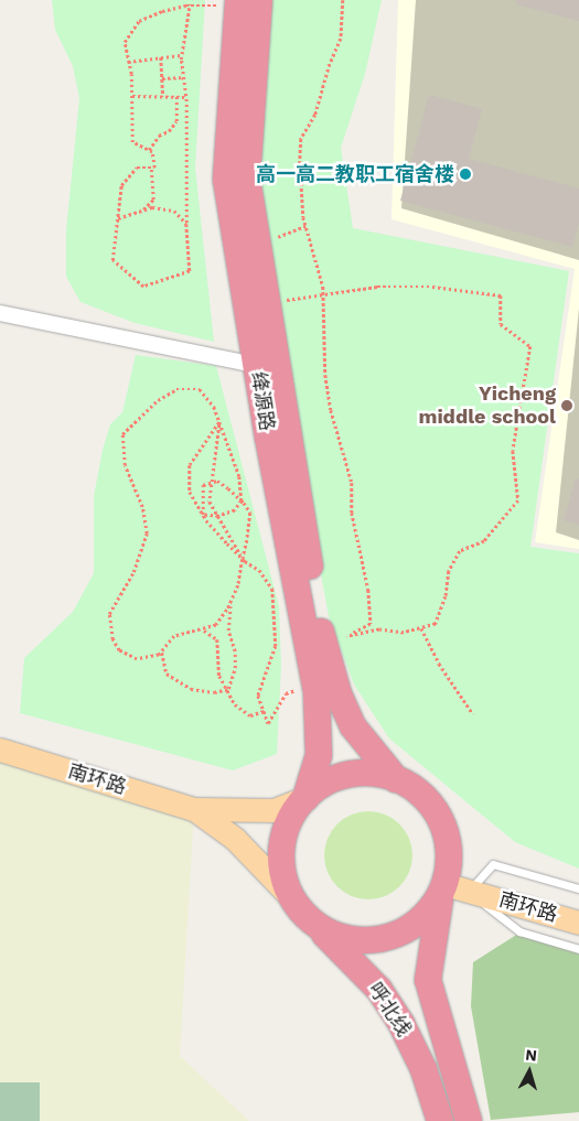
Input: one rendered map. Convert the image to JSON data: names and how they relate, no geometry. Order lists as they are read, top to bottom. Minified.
{"streets":{"highway":["绛源路","呼北线"],"main road":["南环路"]},"crossings":[["绛源路","南环路"],["绛源路","呼北线"],["南环路","呼北线"]],"places":["高一高二教职工宿舍楼","Yicheng middle school"],"north":"top"}
